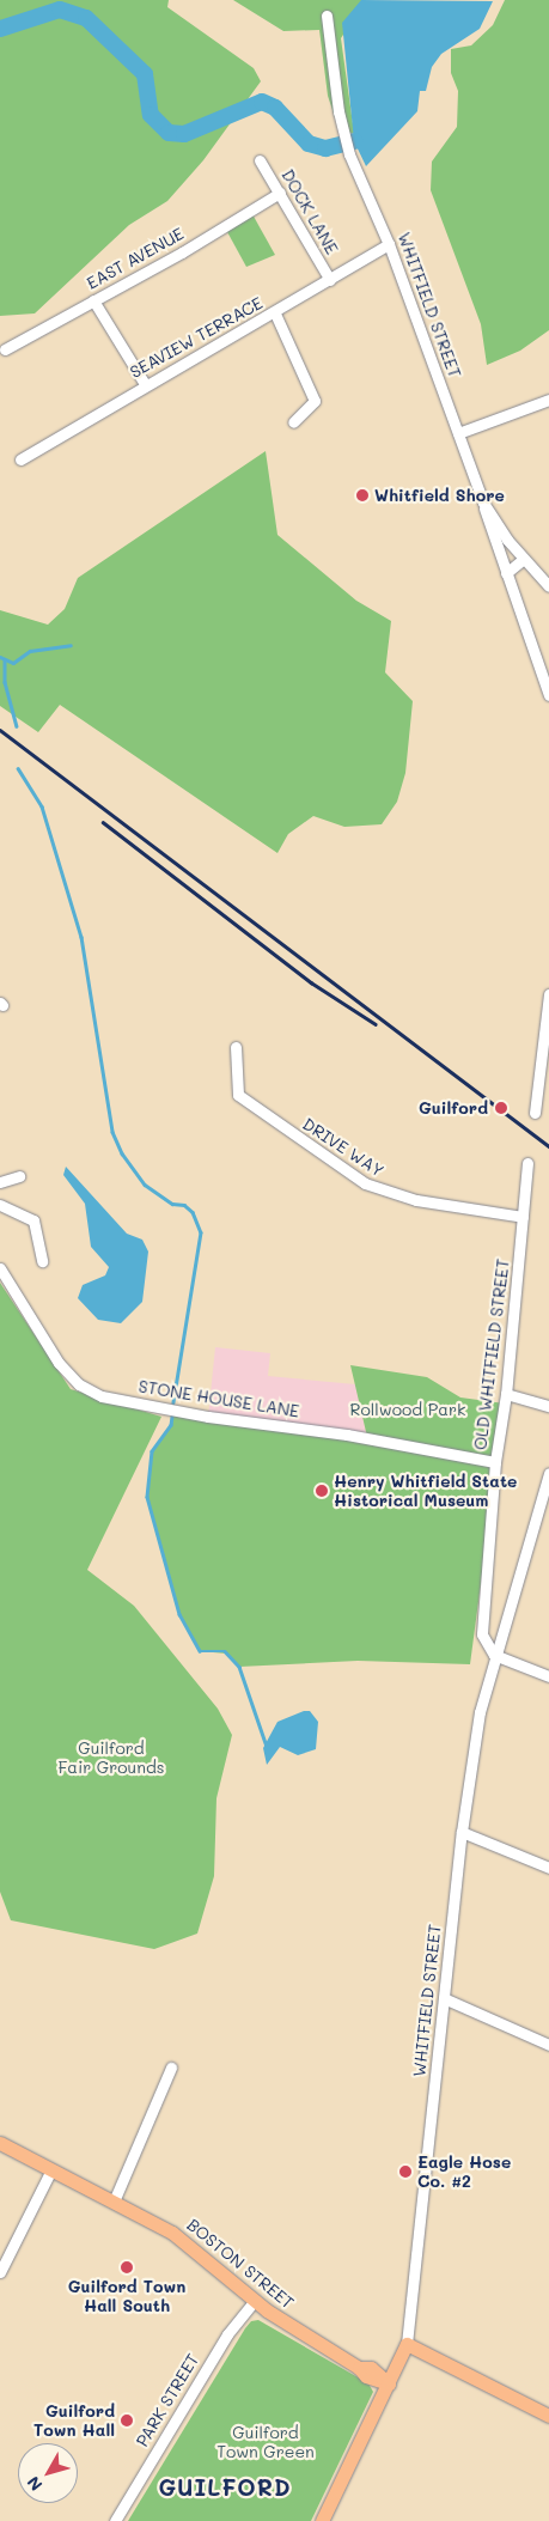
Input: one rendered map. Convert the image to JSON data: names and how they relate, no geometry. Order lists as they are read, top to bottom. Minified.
{"streets":{"main road":["WHITFIELD STREET","BOSTON STREET"],"street":["DOCK LANE","EAST AVENUE","SEAVIEW TERRACE","DRIVE WAY","OLD WHITFIELD STREET","STONE HOUSE LANE","PARK STREET"]},"crossings":[["DOCK LANE","EAST AVENUE"],["DOCK LANE","SEAVIEW TERRACE"],["WHITFIELD STREET","SEAVIEW TERRACE"],["WHITFIELD STREET","OLD WHITFIELD STREET"],["WHITFIELD STREET","BOSTON STREET"],["DRIVE WAY","OLD WHITFIELD STREET"],["OLD WHITFIELD STREET","STONE HOUSE LANE"],["BOSTON STREET","PARK STREET"]],"districts":["GUILFORD"],"parks":["Rollwood Park","Guilford Fair Grounds","Guilford Town Green"],"places":["Whitfield Shore","Guilford","Henry Whitfield State Historical Museum","Eagle Hose Co. #2","Guilford Town Hall South","Guilford Town Hall"],"north":"bottom left"}
